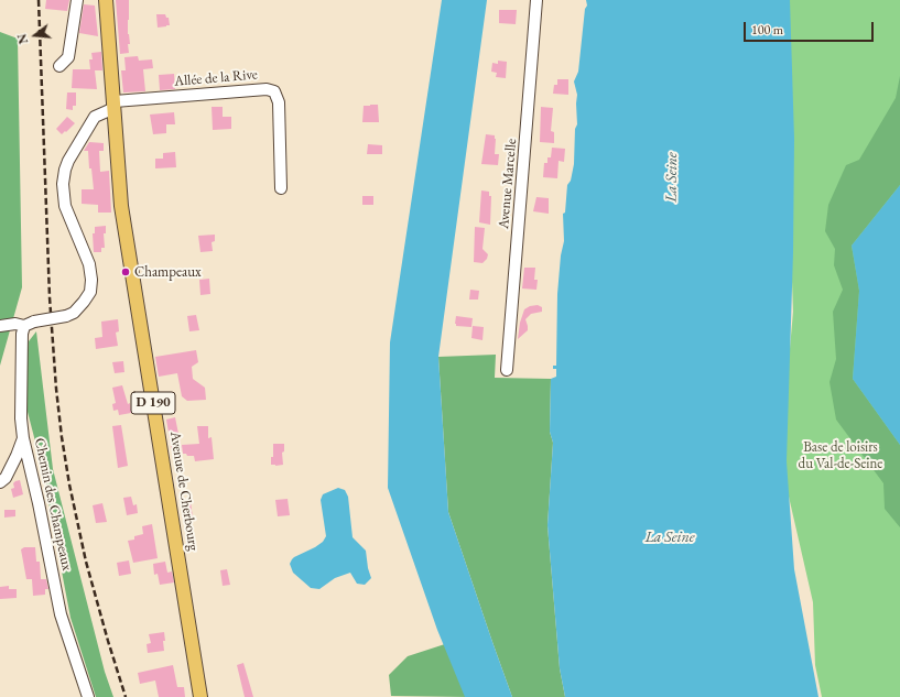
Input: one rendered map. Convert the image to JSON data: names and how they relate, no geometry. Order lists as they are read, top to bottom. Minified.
{"streets":{"main road":["D 190","Avenue de Cherbourg"],"street":["Allée de la Rive","Avenue Marcelle","Chemin des Champeaux"]},"crossings":[["Allée de la Rive","D 190"],["Allée de la Rive","Avenue de Cherbourg"],["D 190","Avenue de Cherbourg"]],"water":["La Seine"],"parks":["Base de loisirs du Val-de-Seine"],"places":["Champeaux"],"scale_bar":"100 m","north":"left"}
